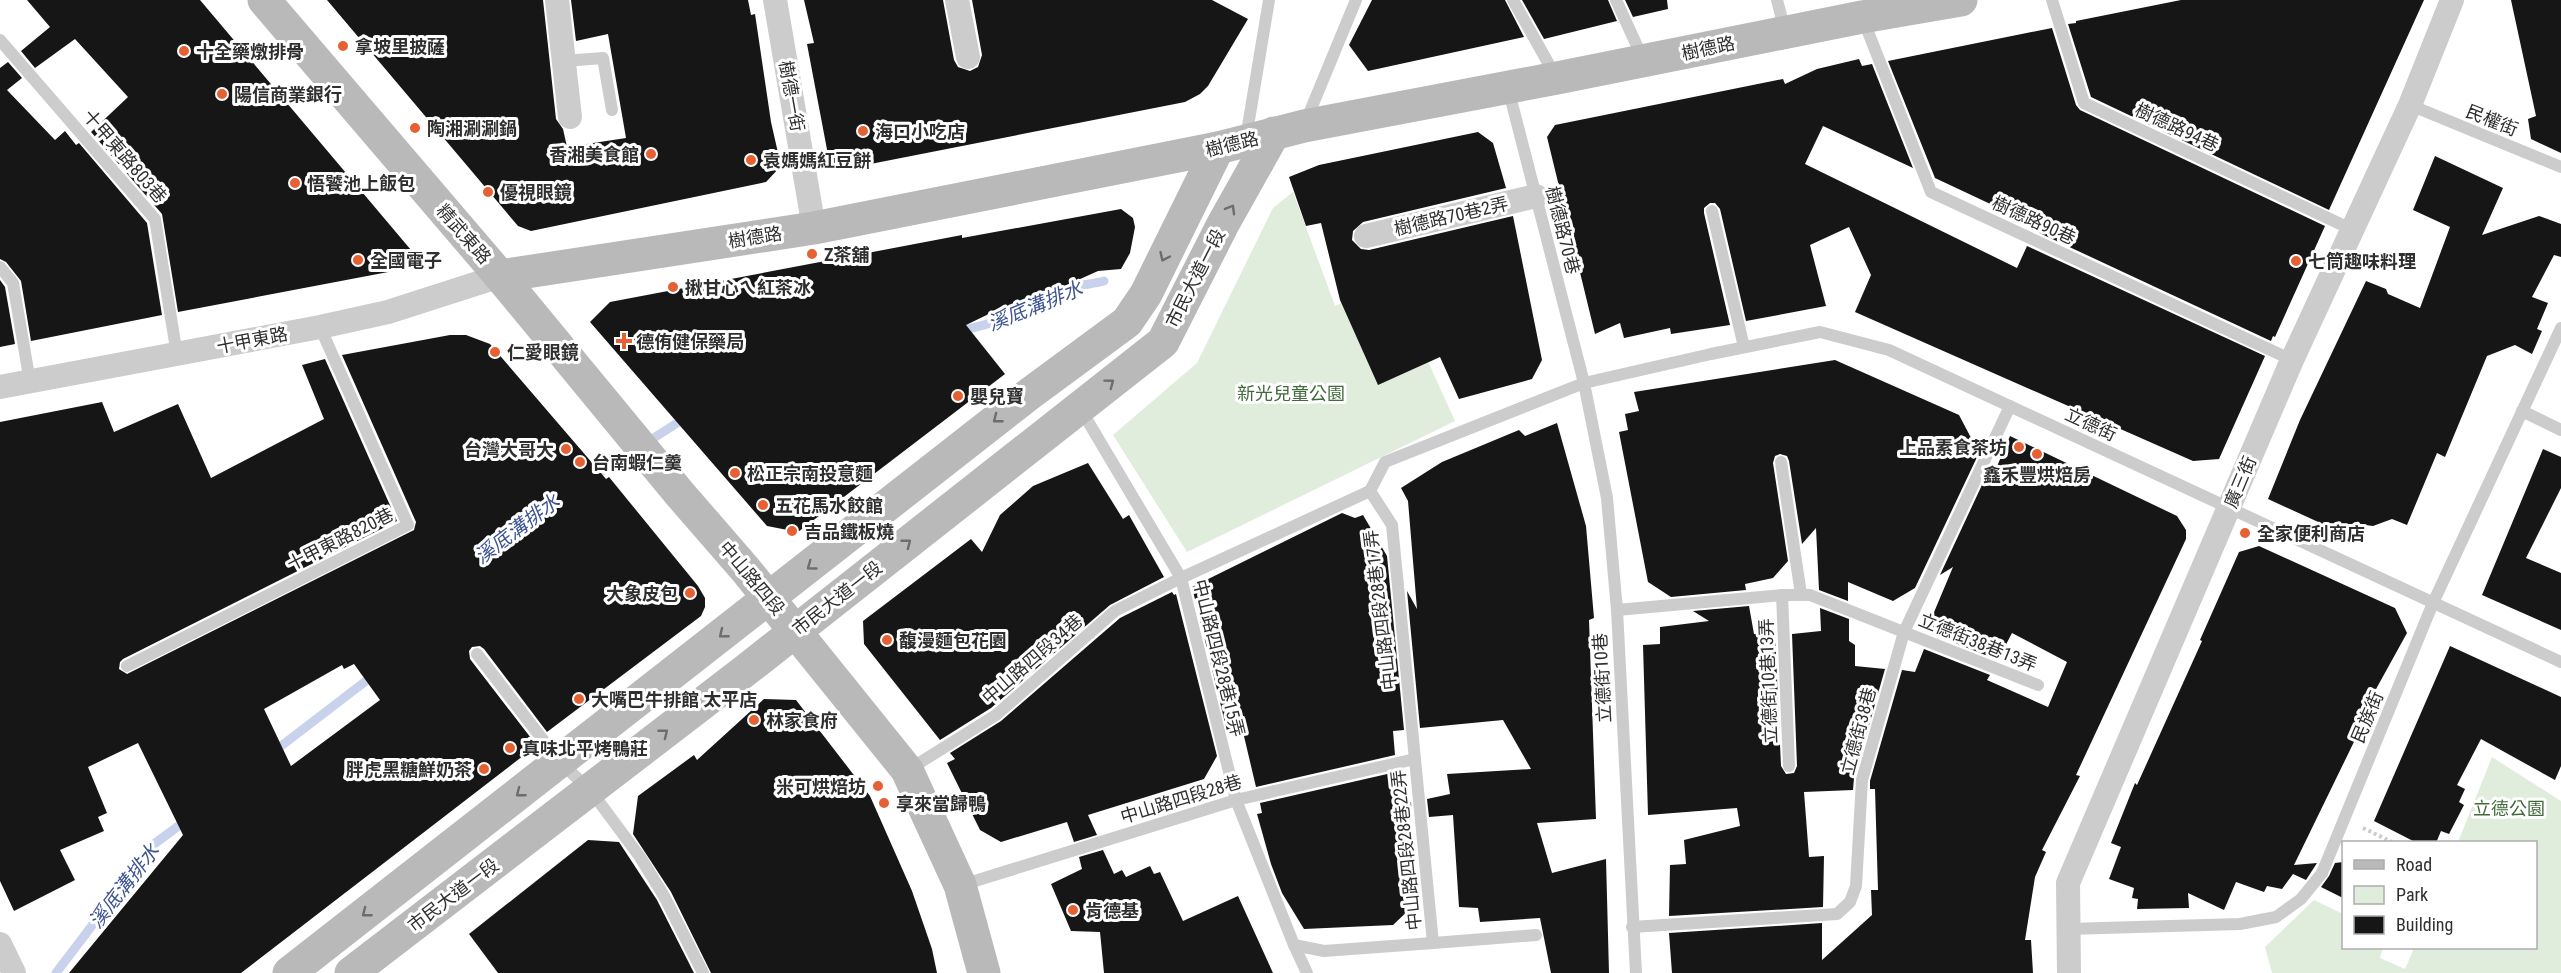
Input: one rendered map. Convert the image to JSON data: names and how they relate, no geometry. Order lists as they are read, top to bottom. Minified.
{"streets":{"street":["樹德路","樹德一街","樹德路70巷2弄","精武東路","市民大道一段","十甲東路","廣三街","中山路四段"],"lane":["民權街","樹德路94巷","十甲東路803巷","樹德路90巷","樹德路70巷","立德街","十甲東路820巷","中山路四段28巷17弄","立德街38巷13弄","中山路四段28巷15弄","中山路四段34巷","立德街10巷","立德街10巷13弄","民族街","立德街38巷","中山路四段28巷","中山路四段28巷22弄"]},"crossings":[["樹德路","樹德一街"],["樹德路","樹德路90巷"],["樹德路","樹德路70巷"],["樹德路","精武東路"],["樹德路","市民大道一段"],["樹德路","十甲東路"],["樹德路","中山路四段"],["民權街","廣三街"],["樹德路94巷","廣三街"],["十甲東路803巷","十甲東路"],["樹德路70巷2弄","樹德路70巷"],["樹德路90巷","廣三街"],["樹德路70巷","立德街"],["樹德路70巷","立德街10巷"],["精武東路","十甲東路"],["精武東路","中山路四段"],["市民大道一段","中山路四段"],["市民大道一段","中山路四段28巷15弄"],["十甲東路","十甲東路820巷"],["十甲東路","中山路四段"],["立德街","廣三街"],["立德街","立德街10巷"],["立德街","民族街"],["立德街","立德街38巷"],["廣三街","民族街"],["中山路四段","中山路四段34巷"],["中山路四段","中山路四段28巷"],["中山路四段28巷17弄","中山路四段34巷"],["中山路四段28巷17弄","中山路四段28巷"],["中山路四段28巷17弄","中山路四段28巷22弄"],["立德街38巷13弄","立德街10巷13弄"],["立德街38巷13弄","立德街38巷"],["中山路四段28巷15弄","中山路四段34巷"],["中山路四段28巷15弄","中山路四段28巷"],["立德街10巷","立德街10巷13弄"],["立德街10巷","立德街38巷"],["立德街10巷13弄","立德街38巷"],["中山路四段28巷","中山路四段28巷22弄"]],"water":["溪底溝排水"],"parks":["新光兒童公園","立德公園"],"places":{"other":["拿坡里披薩","十全藥燉排骨","陽信商業銀行","陶湘涮涮鍋","海口小吃店","香湘美食館","袁媽媽紅豆餅","悟饕池上飯包","優視眼鏡","Z茶舖","全國電子","七筒趣味料理","揪甘心ㄟ紅茶冰","仁愛眼鏡","嬰兒寶","上品素食茶坊","台灣大哥大","鑫禾豐烘焙房","台南蝦仁羹","松正宗南投意麵","五花馬水餃館","吉品鐵板燒","全家便利商店","大象皮包","馥漫麵包花園","大嘴巴牛排館 太平店","林家食府","真味北平烤鴨莊","胖虎黑糖鮮奶茶","米可烘焙坊","享來當歸鴨","肯德基"],"health":["德侑健保藥局"]},"legend":["Road","Park","Building"]}
